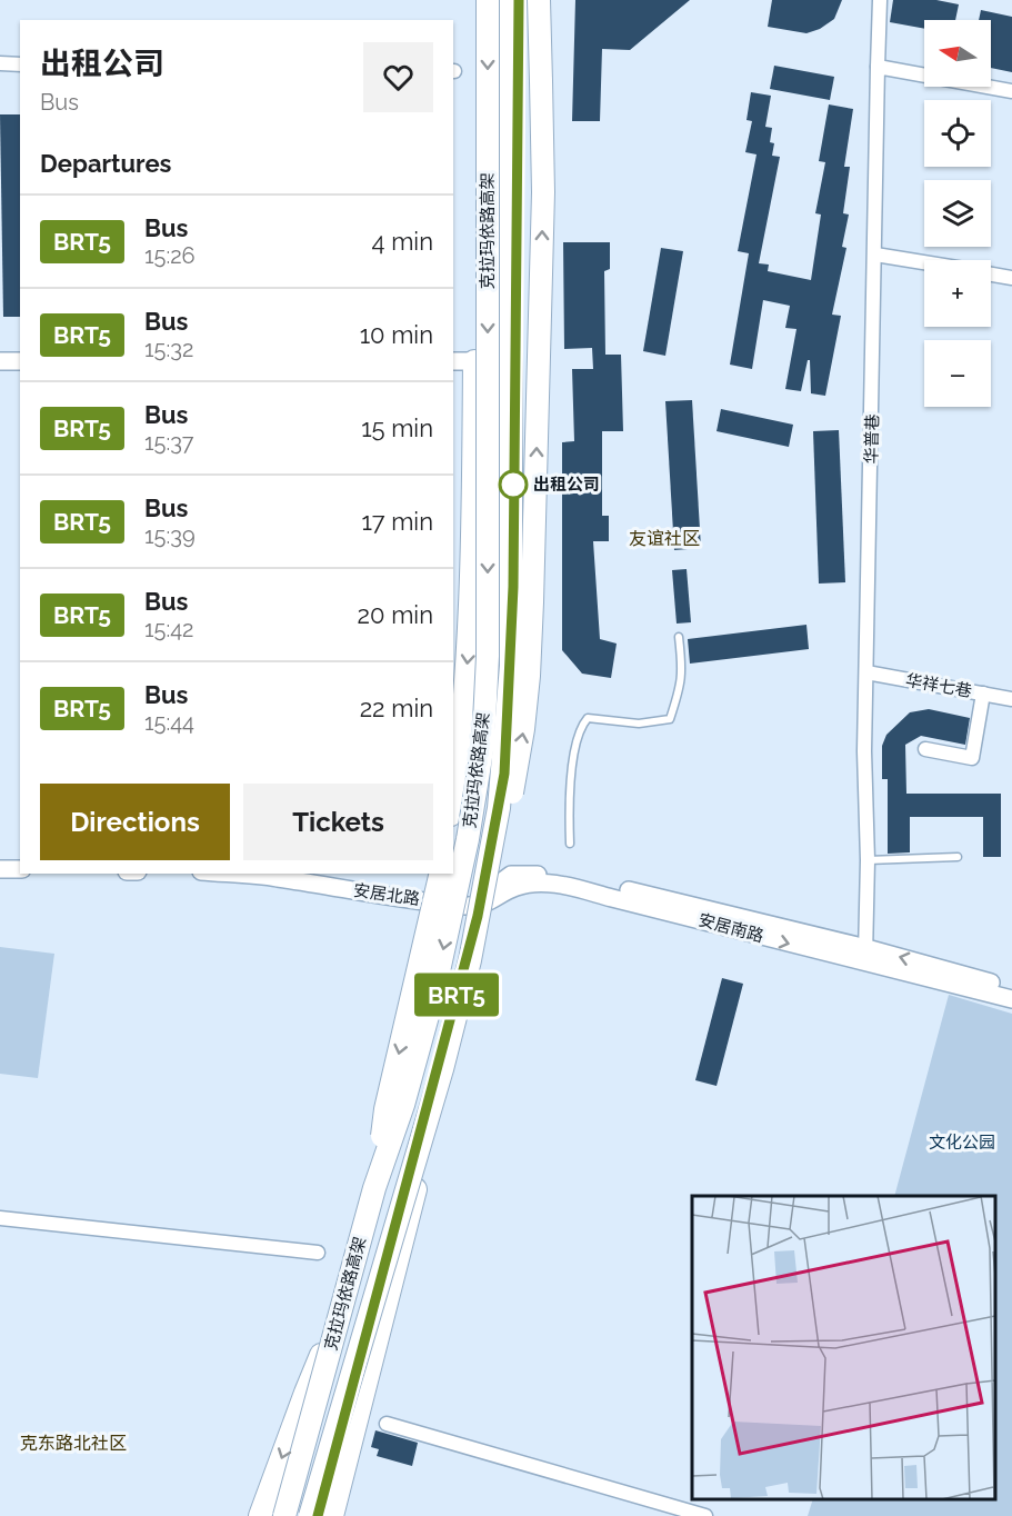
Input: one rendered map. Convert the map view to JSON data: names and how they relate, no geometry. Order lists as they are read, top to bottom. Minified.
{"streets":{"highway":["克拉玛依路高架"],"street":["华普巷","华祥七巷","安居北路","安居南路"]},"crossings":[["华普巷","华祥七巷"],["华普巷","安居南路"],["安居北路","安居南路"]],"districts":["友谊社区","克东路北社区"],"parks":["文化公园"],"places":["出租公司"],"lines":["bus line BRT5"],"north":"left","page":{"on_map":"BRT5","map_buttons":["+","−"],"heading":[["出租公司","Bus"],"Departures"],"list":[{"mark":"BRT5","name":"Bus","note":"15:26","value":"4 min"},{"mark":"BRT5","name":"Bus","note":"15:32","value":"10 min"},{"mark":"BRT5","name":"Bus","note":"15:37","value":"15 min"},{"mark":"BRT5","name":"Bus","note":"15:39","value":"17 min"},{"mark":"BRT5","name":"Bus","note":"15:42","value":"20 min"},{"mark":"BRT5","name":"Bus","note":"15:44","value":"22 min"}],"buttons":["Directions","Tickets"]}}
